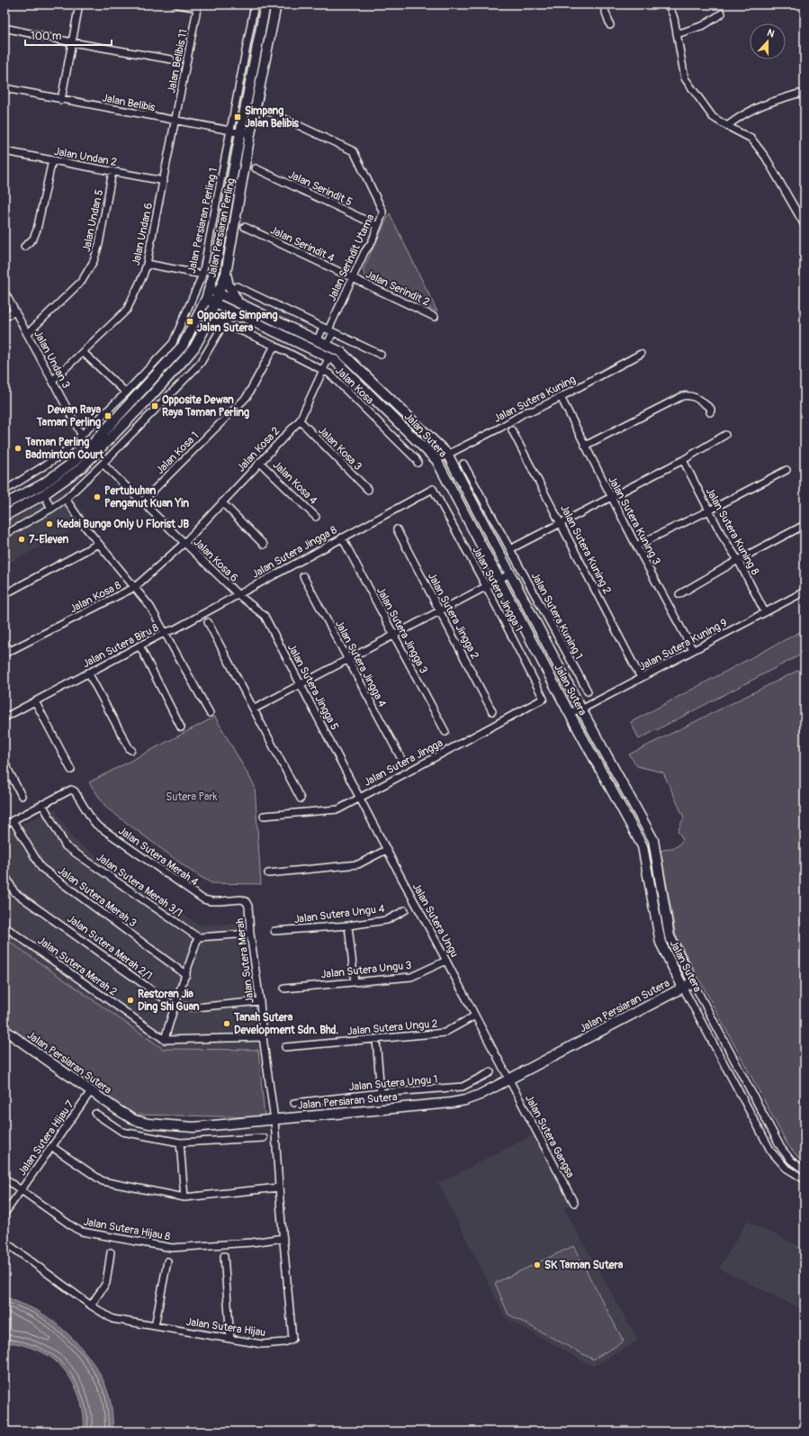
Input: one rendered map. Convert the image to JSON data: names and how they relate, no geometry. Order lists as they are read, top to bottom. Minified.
{"streets":{"street":["Jalan Belibis 11","Jalan Belibis","Jalan Undan 2","Jalan Serindit 5","Jalan Undan 5","Jalan Persiaran Perling 1","Jalan Persiaran Perling","Jalan Undan 6","Jalan Serindit 4","Jalan Serindit Utama","Jalan Serindit 2","Jalan Undan 3","Jalan Kosa","Jalan Sutera Kuning","Jalan Sutera","Jalan Kosa 3","Jalan Kosa 2","Jalan Kosa 1","Jalan Kosa 4","Jalan Sutera Kuning 3","Jalan Sutera Kuning 8","Jalan Sutera Kuning 2","Jalan Sutera Jingga 8","Jalan Kosa 6","Jalan Sutera Jingga 1","Jalan Kosa 8","Jalan Sutera Jingga 2","Jalan Sutera Kuning 1","Jalan Sutera Jingga 3","Jalan Sutera Kuning 9","Jalan Sutera Biru 8","Jalan Sutera Jingga 4","Jalan Sutera Jingga 5","Jalan Sutera Jingga","Jalan Sutera Merah 4","Jalan Sutera Merah 3/1","Jalan Sutera Merah 3","Jalan Sutera Ungu 4","Jalan Sutera Ungu","Jalan Sutera Merah 2/1","Jalan Sutera Merah","Jalan Sutera Merah 2","Jalan Sutera Ungu 3","Jalan Persiaran Sutera","Jalan Sutera Ungu 2","Jalan Sutera Ungu 1","Jalan Sutera Gangsa","Jalan Sutera Hijau 7","Jalan Sutera Hijau 8","Jalan Sutera Hijau"]},"crossings":[["Jalan Belibis 11","Jalan Belibis"],["Jalan Belibis 11","Jalan Undan 6"],["Jalan Belibis","Jalan Persiaran Perling 1"],["Jalan Belibis","Jalan Persiaran Perling"],["Jalan Belibis","Jalan Undan 6"],["Jalan Undan 2","Jalan Undan 5"],["Jalan Undan 2","Jalan Undan 6"],["Jalan Serindit 5","Jalan Serindit Utama"],["Jalan Undan 5","Jalan Undan 3"],["Jalan Persiaran Perling 1","Jalan Persiaran Perling"],["Jalan Persiaran Perling 1","Jalan Undan 3"],["Jalan Persiaran Perling","Jalan Sutera"],["Jalan Undan 6","Jalan Undan 3"],["Jalan Serindit 4","Jalan Serindit Utama"],["Jalan Serindit 4","Jalan Serindit 2"],["Jalan Serindit Utama","Jalan Serindit 2"],["Jalan Kosa","Jalan Kosa 2"],["Jalan Kosa","Jalan Kosa 1"],["Jalan Kosa","Jalan Kosa 6"],["Jalan Sutera Kuning","Jalan Sutera"],["Jalan Sutera Kuning","Jalan Sutera Kuning 3"],["Jalan Sutera","Jalan Kosa 2"],["Jalan Sutera","Jalan Sutera Jingga 1"],["Jalan Sutera","Jalan Sutera Kuning 9"],["Jalan Sutera","Jalan Persiaran Sutera"],["Jalan Kosa 3","Jalan Kosa 2"],["Jalan Kosa 2","Jalan Kosa 4"],["Jalan Kosa 2","Jalan Kosa 6"],["Jalan Kosa 2","Jalan Kosa 8"],["Jalan Kosa 1","Jalan Kosa 6"],["Jalan Sutera Kuning 3","Jalan Sutera Kuning 9"],["Jalan Sutera Kuning 8","Jalan Sutera Kuning 9"],["Jalan Sutera Kuning 2","Jalan Sutera Kuning 9"],["Jalan Sutera Jingga 8","Jalan Kosa 6"],["Jalan Sutera Jingga 8","Jalan Sutera Jingga 1"],["Jalan Sutera Jingga 8","Jalan Sutera Jingga 3"],["Jalan Sutera Jingga 8","Jalan Sutera Biru 8"],["Jalan Sutera Jingga 8","Jalan Sutera Jingga 5"],["Jalan Kosa 6","Jalan Kosa 8"],["Jalan Kosa 6","Jalan Sutera Jingga 5"],["Jalan Sutera Jingga 1","Jalan Sutera Jingga"],["Jalan Sutera Jingga 5","Jalan Sutera Jingga"],["Jalan Sutera Jingga 5","Jalan Sutera Ungu"],["Jalan Sutera Jingga","Jalan Sutera Ungu"],["Jalan Sutera Merah 4","Jalan Sutera Merah 3/1"],["Jalan Sutera Merah 4","Jalan Sutera Merah"],["Jalan Sutera Ungu","Jalan Sutera Ungu 3"],["Jalan Sutera Ungu","Jalan Persiaran Sutera"],["Jalan Sutera Ungu","Jalan Sutera Ungu 2"],["Jalan Sutera Ungu","Jalan Sutera Gangsa"],["Jalan Sutera Merah","Jalan Persiaran Sutera"],["Jalan Sutera Merah","Jalan Sutera Hijau"],["Jalan Persiaran Sutera","Jalan Sutera Gangsa"],["Jalan Persiaran Sutera","Jalan Sutera Hijau 7"],["Jalan Persiaran Sutera","Jalan Sutera Hijau"],["Jalan Sutera Hijau 7","Jalan Sutera Hijau 8"],["Jalan Sutera Hijau 8","Jalan Sutera Hijau"]],"parks":["Sutera Park"],"places":{"transit":["Simpang Jalan Belibis","Opposite Simpang Jalan Sutera","Opposite Dewan Raya Taman Perling","Dewan Raya Taman Perling"],"other":["Taman Perling Badminton Court","Pertubuhan Penganut Kuan Yin","Kedai Bunga Only U Florist JB","7-Eleven","Restoran Jia Ding Shi Guan","Tanah Sutera Development Sdn. Bhd.","SK Taman Sutera"]},"scale_bar":"100 m","north":"top"}
